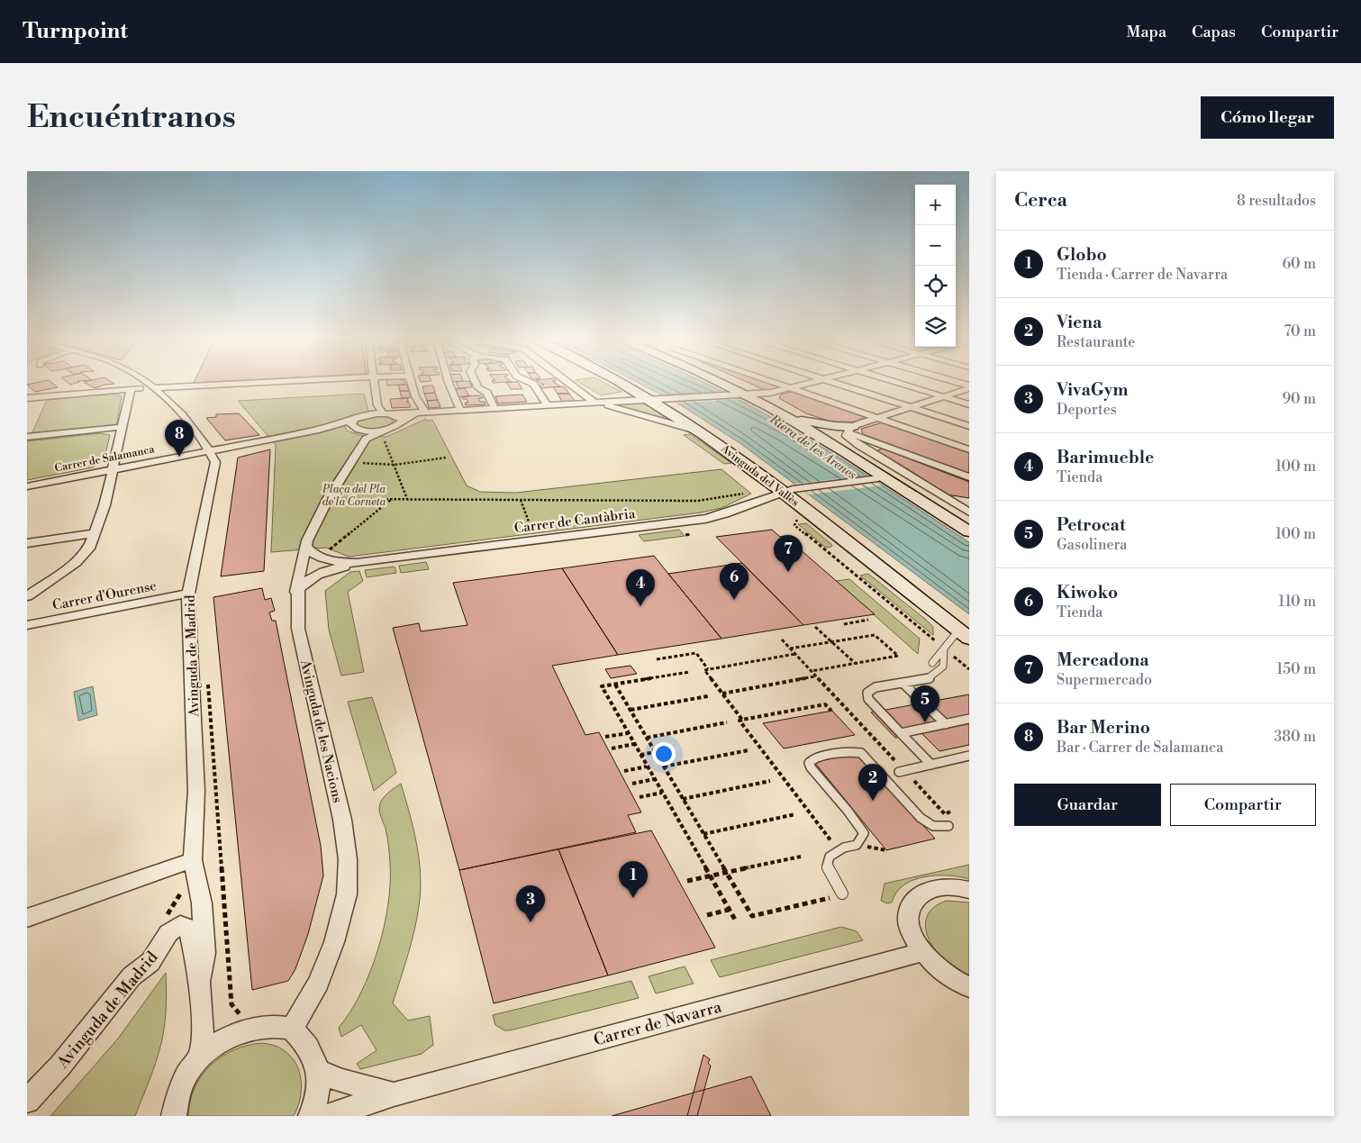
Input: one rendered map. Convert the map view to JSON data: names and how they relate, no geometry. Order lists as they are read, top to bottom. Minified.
{"streets":{"main road":["Avinguda del Vallès"],"street":["Carrer de Salamanca","Carrer de Cantàbria","Carrer d'Ourense","Avinguda de Madrid","Avinguda de les Nacions","Carrer de Navarra"]},"crossings":[["Carrer de Salamanca","Avinguda de Madrid"],["Carrer de Salamanca","Avinguda de les Nacions"],["Avinguda del Vallès","Carrer de Cantàbria"],["Carrer de Cantàbria","Avinguda de les Nacions"],["Carrer d'Ourense","Avinguda de Madrid"]],"water":["Riera de les Arenes"],"parks":["Plaça del Pla de la Corneta"],"page":{"header":"Turnpoint","nav":["Mapa","Capas","Compartir"],"buttons":["Cómo llegar",["Guardar","Compartir"]],"title":"Encuéntranos","heading":["Cerca","8 resultados"],"map_buttons":["+","−"],"list":[{"mark":"1","name":"Globo","note":"Tienda · Carrer de Navarra","value":"60 m"},{"mark":"2","name":"Viena","note":"Restaurante","value":"70 m"},{"mark":"3","name":"VivaGym","note":"Deportes","value":"90 m"},{"mark":"4","name":"Barimueble","note":"Tienda","value":"100 m"},{"mark":"5","name":"Petrocat","note":"Gasolinera","value":"100 m"},{"mark":"6","name":"Kiwoko","note":"Tienda","value":"110 m"},{"mark":"7","name":"Mercadona","note":"Supermercado","value":"150 m"},{"mark":"8","name":"Bar Merino","note":"Bar · Carrer de Salamanca","value":"380 m"}],"pins":["8","7","6","4","5","2","1","3"]}}
